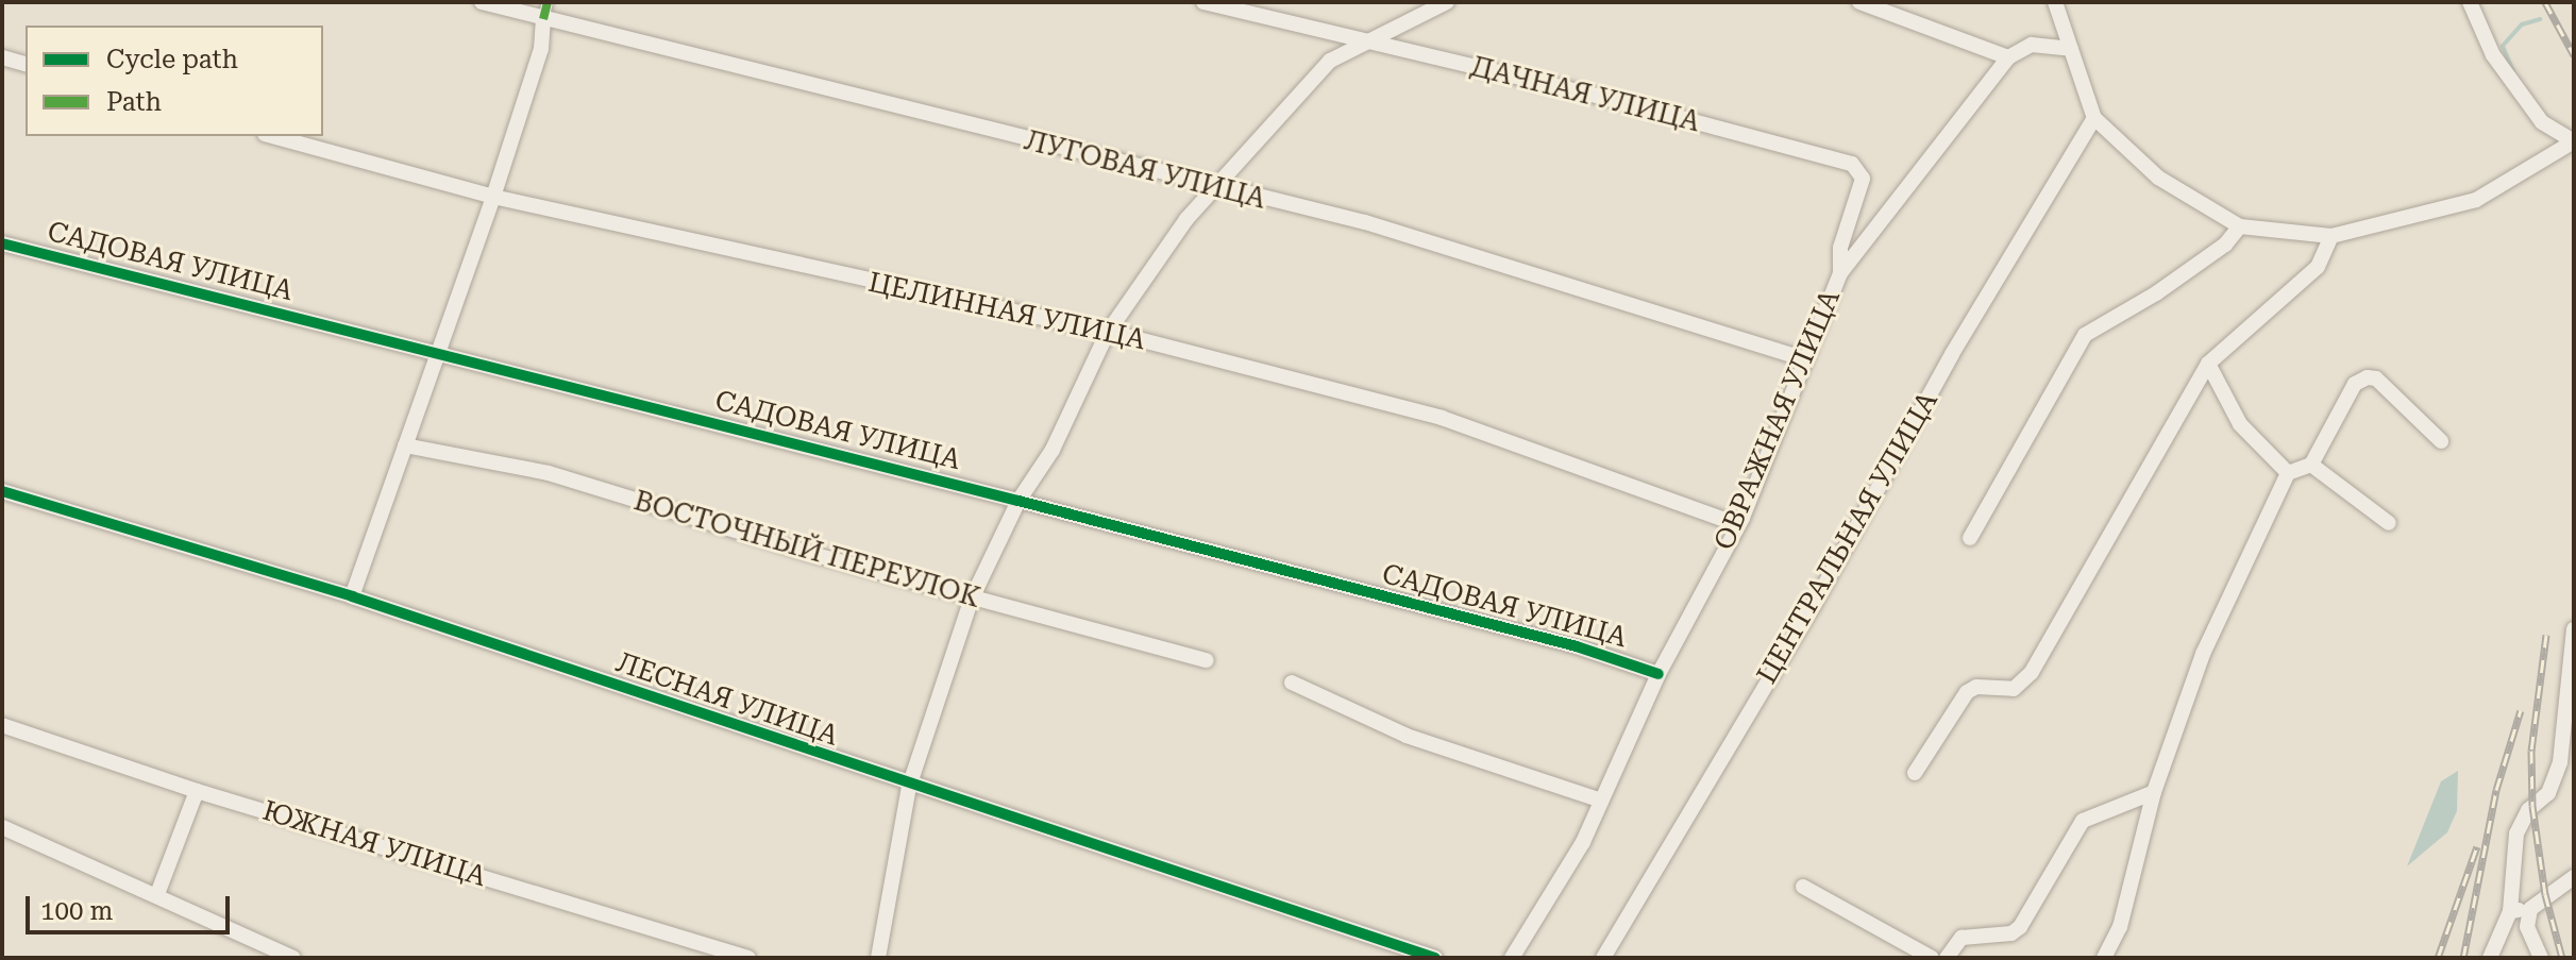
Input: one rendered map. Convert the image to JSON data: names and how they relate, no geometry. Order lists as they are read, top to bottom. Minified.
{"streets":{"street":["ДАЧНАЯ УЛИЦА","ЛУГОВАЯ УЛИЦА","САДОВАЯ УЛИЦА","ЦЕЛИННАЯ УЛИЦА","ОВРАЖНАЯ УЛИЦА","ЦЕНТРАЛЬНАЯ УЛИЦА","ВОСТОЧНЫЙ ПЕРЕУЛОК","ЛЕСНАЯ УЛИЦА","ЮЖНАЯ УЛИЦА"]},"crossings":[["ДАЧНАЯ УЛИЦА","ОВРАЖНАЯ УЛИЦА"],["ЛУГОВАЯ УЛИЦА","ОВРАЖНАЯ УЛИЦА"],["САДОВАЯ УЛИЦА","ОВРАЖНАЯ УЛИЦА"],["ЦЕЛИННАЯ УЛИЦА","ОВРАЖНАЯ УЛИЦА"]],"legend":["Cycle path","Path"],"scale_bar":"100 m"}
